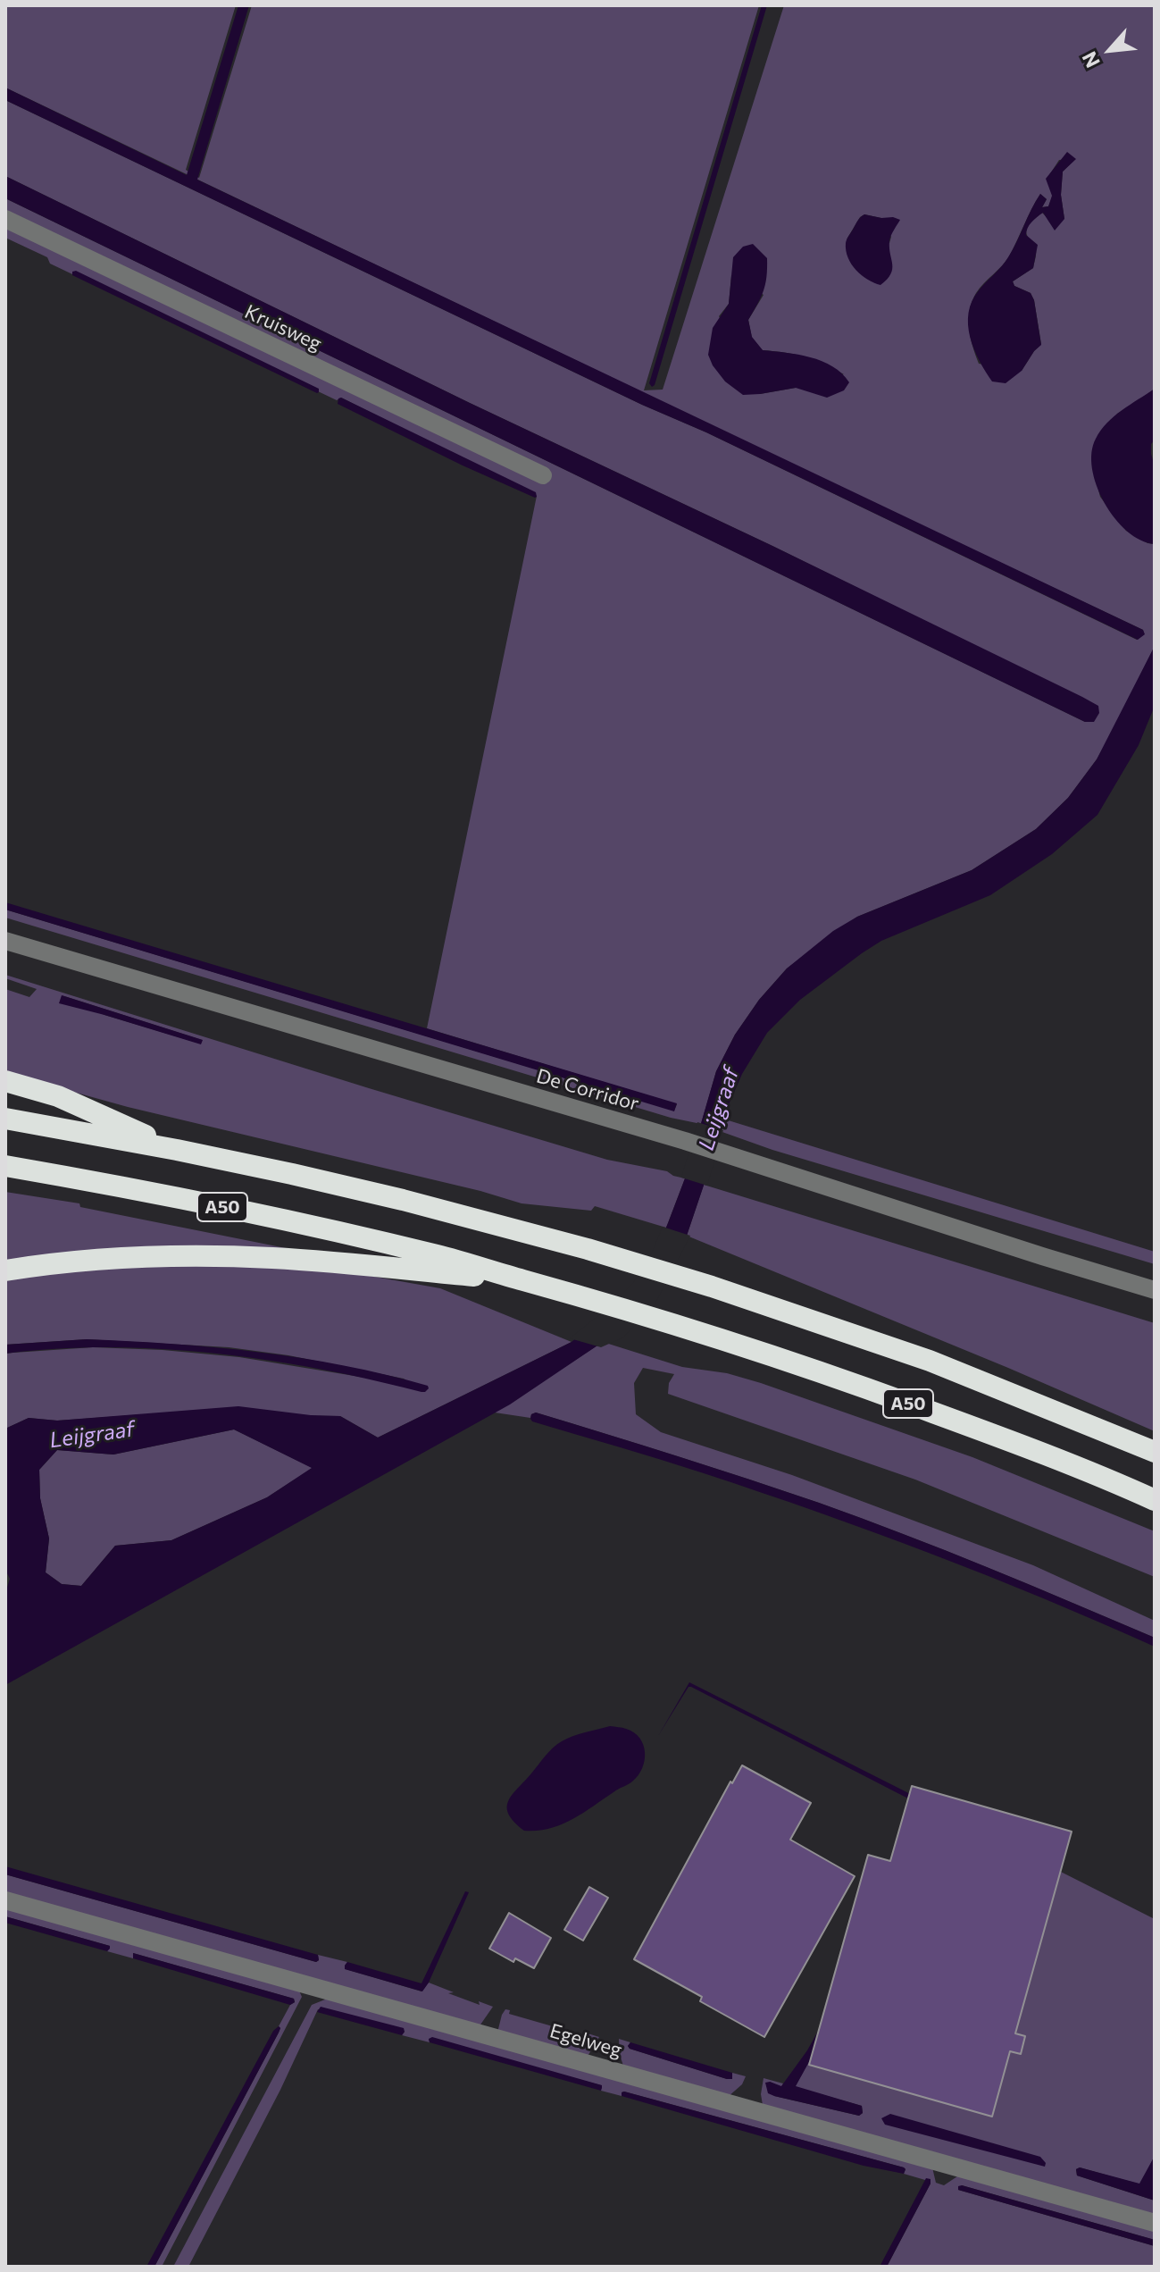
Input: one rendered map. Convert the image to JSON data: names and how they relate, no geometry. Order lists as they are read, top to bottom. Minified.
{"streets":{"highway":["A50"],"street":["Kruisweg","De Corridor","Egelweg"]},"water":["Leijgraaf"],"north":"bottom left"}
